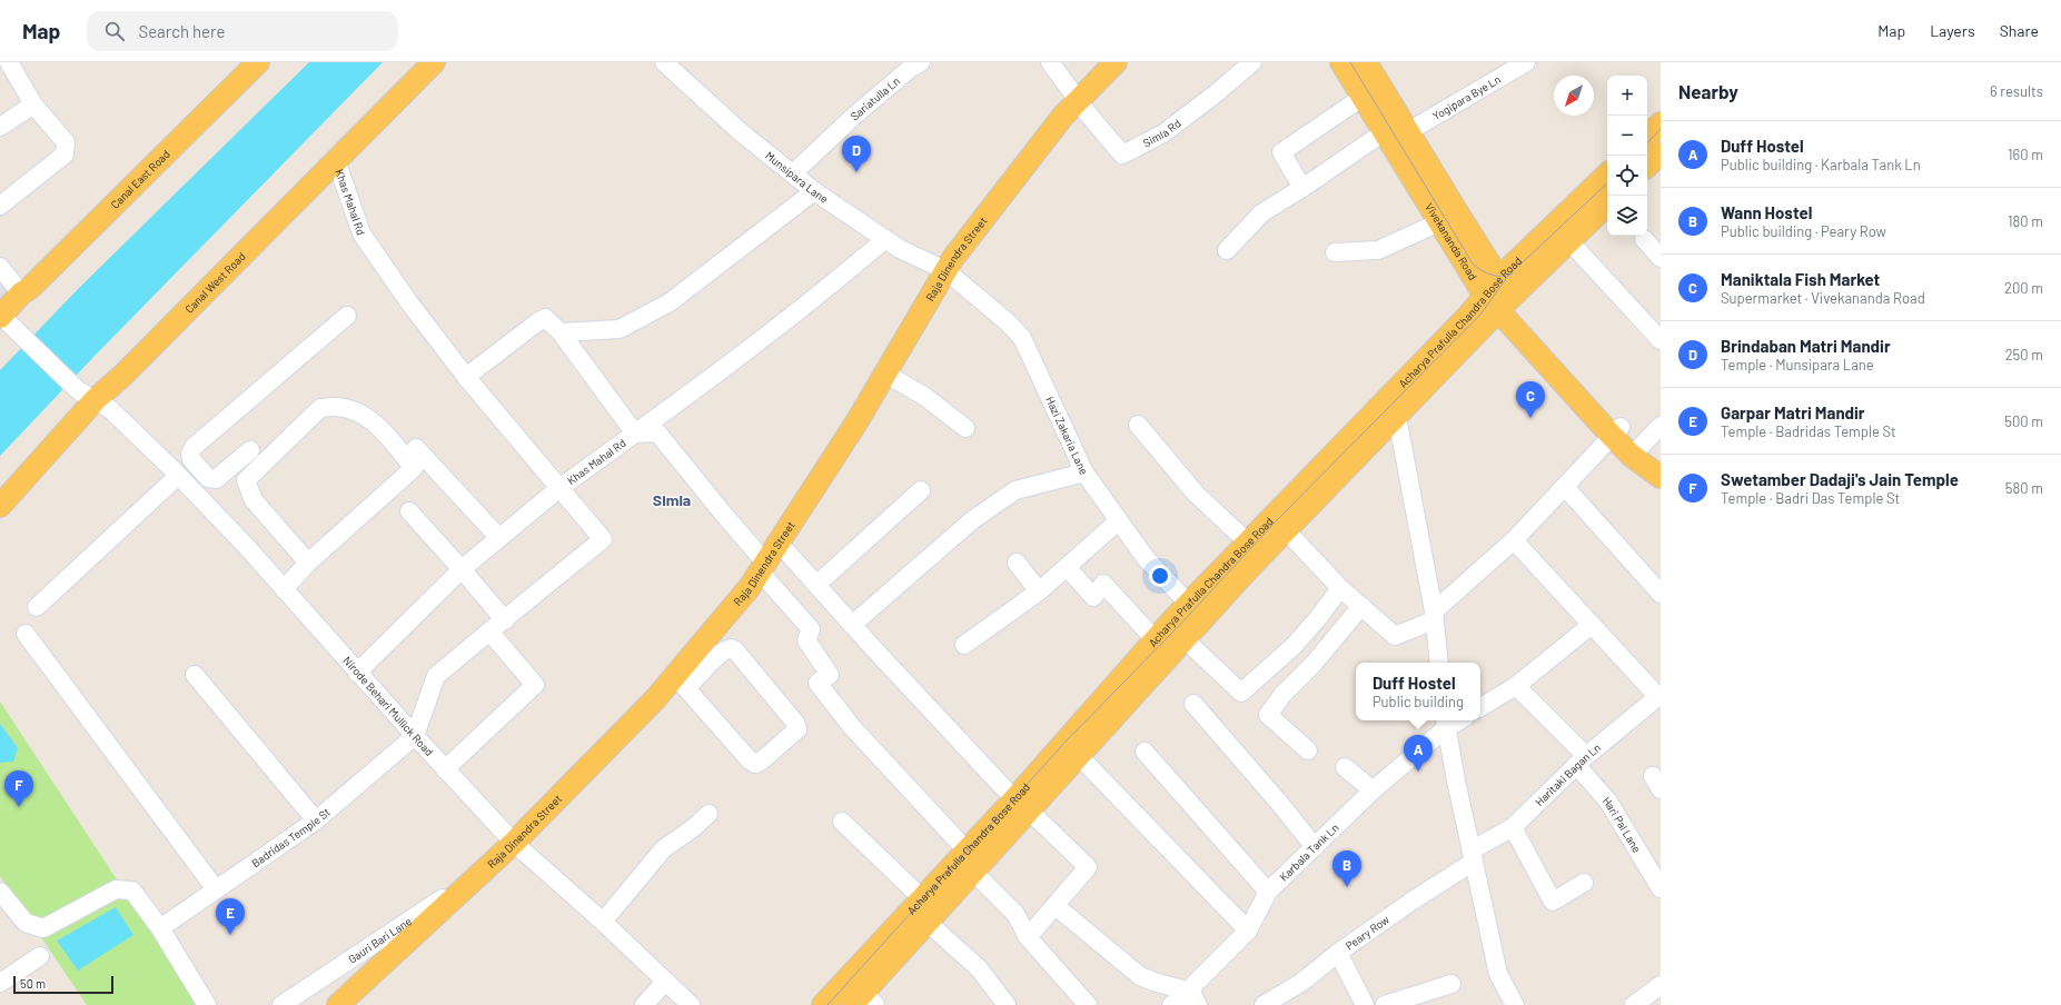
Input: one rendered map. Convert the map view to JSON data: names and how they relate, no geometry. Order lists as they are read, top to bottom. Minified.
{"streets":{"main road":["Canal East Road","Vivekananda Road","Raja Dinendra Street","Canal West Road","Acharya Prafulla Chandra Bose Road"],"street":["Sariatulla Ln","Yogipara Bye Ln","Simla Rd","Munsipara Lane","Khas Mahal Rd","Hazi Zakaria Lane","Nirode Behari Mullick Road","Haritaki Bagan Ln","Hari Pal Lane","Badridas Temple St","Karbala Tank Ln","Peary Row","Gauri Bari Lane"]},"crossings":[["Sariatulla Ln","Munsipara Lane"],["Yogipara Bye Ln","Vivekananda Road"],["Simla Rd","Raja Dinendra Street"],["Munsipara Lane","Khas Mahal Rd"],["Munsipara Lane","Raja Dinendra Street"],["Munsipara Lane","Hazi Zakaria Lane"],["Canal East Road","Nirode Behari Mullick Road"],["Khas Mahal Rd","Canal West Road"],["Vivekananda Road","Acharya Prafulla Chandra Bose Road"],["Raja Dinendra Street","Hazi Zakaria Lane"],["Raja Dinendra Street","Nirode Behari Mullick Road"],["Raja Dinendra Street","Gauri Bari Lane"],["Canal West Road","Nirode Behari Mullick Road"],["Acharya Prafulla Chandra Bose Road","Hazi Zakaria Lane"],["Nirode Behari Mullick Road","Badridas Temple St"],["Haritaki Bagan Ln","Hari Pal Lane"],["Haritaki Bagan Ln","Peary Row"]],"districts":["Simla"],"scale_bar":"50 m","north":"bottom left","page":{"header":"Map","search":"Search here","nav":["Map","Layers","Share"],"heading":["Nearby","6 results"],"map_buttons":["+","−"],"list":[{"mark":"A","name":"Duff Hostel","note":"Public building · Karbala Tank Ln","value":"160 m"},{"mark":"B","name":"Wann Hostel","note":"Public building · Peary Row","value":"180 m"},{"mark":"C","name":"Maniktala Fish Market","note":"Supermarket · Vivekananda Road","value":"200 m"},{"mark":"D","name":"Brindaban Matri Mandir","note":"Temple · Munsipara Lane","value":"250 m"},{"mark":"E","name":"Garpar Matri Mandir","note":"Temple · Badridas Temple St","value":"500 m"},{"mark":"F","name":"Swetamber Dadaji's Jain Temple","note":"Temple · Badri Das Temple St","value":"580 m"}],"pins":["D","C","A","F","B","E"],"popup":["Duff Hostel","Public building"],"scale":"50 m"}}
